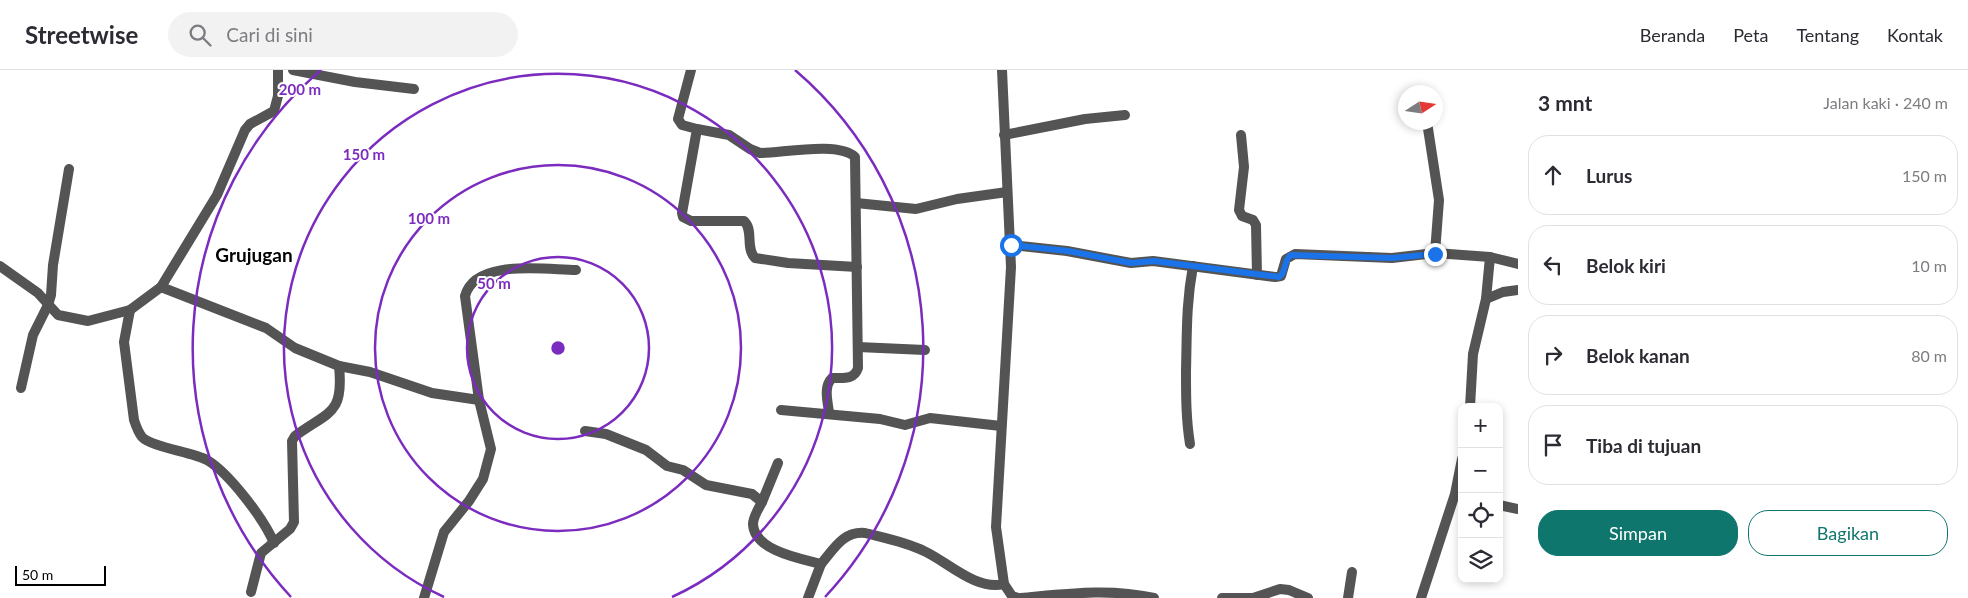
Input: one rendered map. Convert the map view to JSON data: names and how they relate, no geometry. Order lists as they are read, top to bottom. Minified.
{"districts":["Grujugan"],"scale_bar":"50 m","north":"right","page":{"header":"Streetwise","search":"Cari di sini","nav":["Beranda","Peta","Tentang","Kontak"],"heading":["3 mnt","Jalan kaki · 240 m"],"list":[["Lurus","150 m"],["Belok kiri","10 m"],["Belok kanan","80 m"],"Tiba di tujuan"],"map_buttons":["+","−"],"buttons":["Simpan","Bagikan"],"scale":"50 m"},"rings":["200 m","150 m","100 m","50 m"]}
